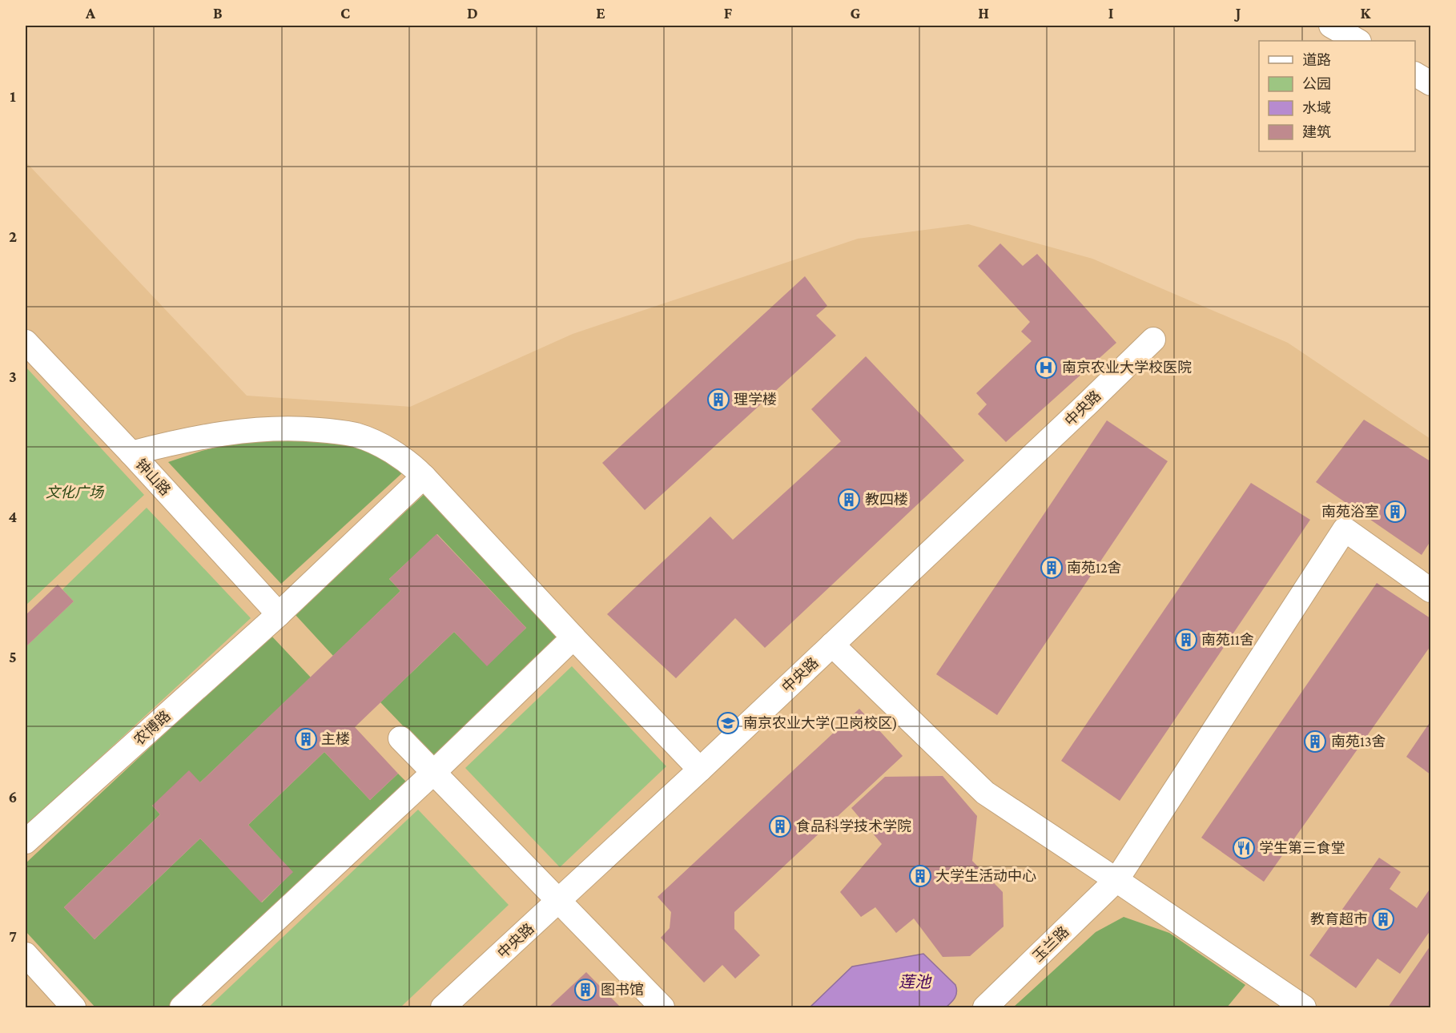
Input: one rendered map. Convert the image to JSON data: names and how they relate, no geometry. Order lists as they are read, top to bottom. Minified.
{"streets":{"street":["中央路","钟山路","农博路","玉兰路"]},"crossings":[["钟山路","农博路"]],"water":["莲池"],"parks":["文化广场"],"places":{"hospital":["南京农业大学校医院"],"building":["理学楼","教四楼","南苑浴室","南苑12舍","南苑11舍","主楼","南苑13舍","食品科学技术学院","大学生活动中心","教育超市","图书馆"],"school or university":["南京农业大学(卫岗校区)"],"restaurant":["学生第三食堂"]},"legend":["道路","公园","水域","建筑"],"grid":{"columns":["A","B","C","D","E","F","G","H","I","J","K"],"rows":["1","2","3","4","5","6","7"]}}
